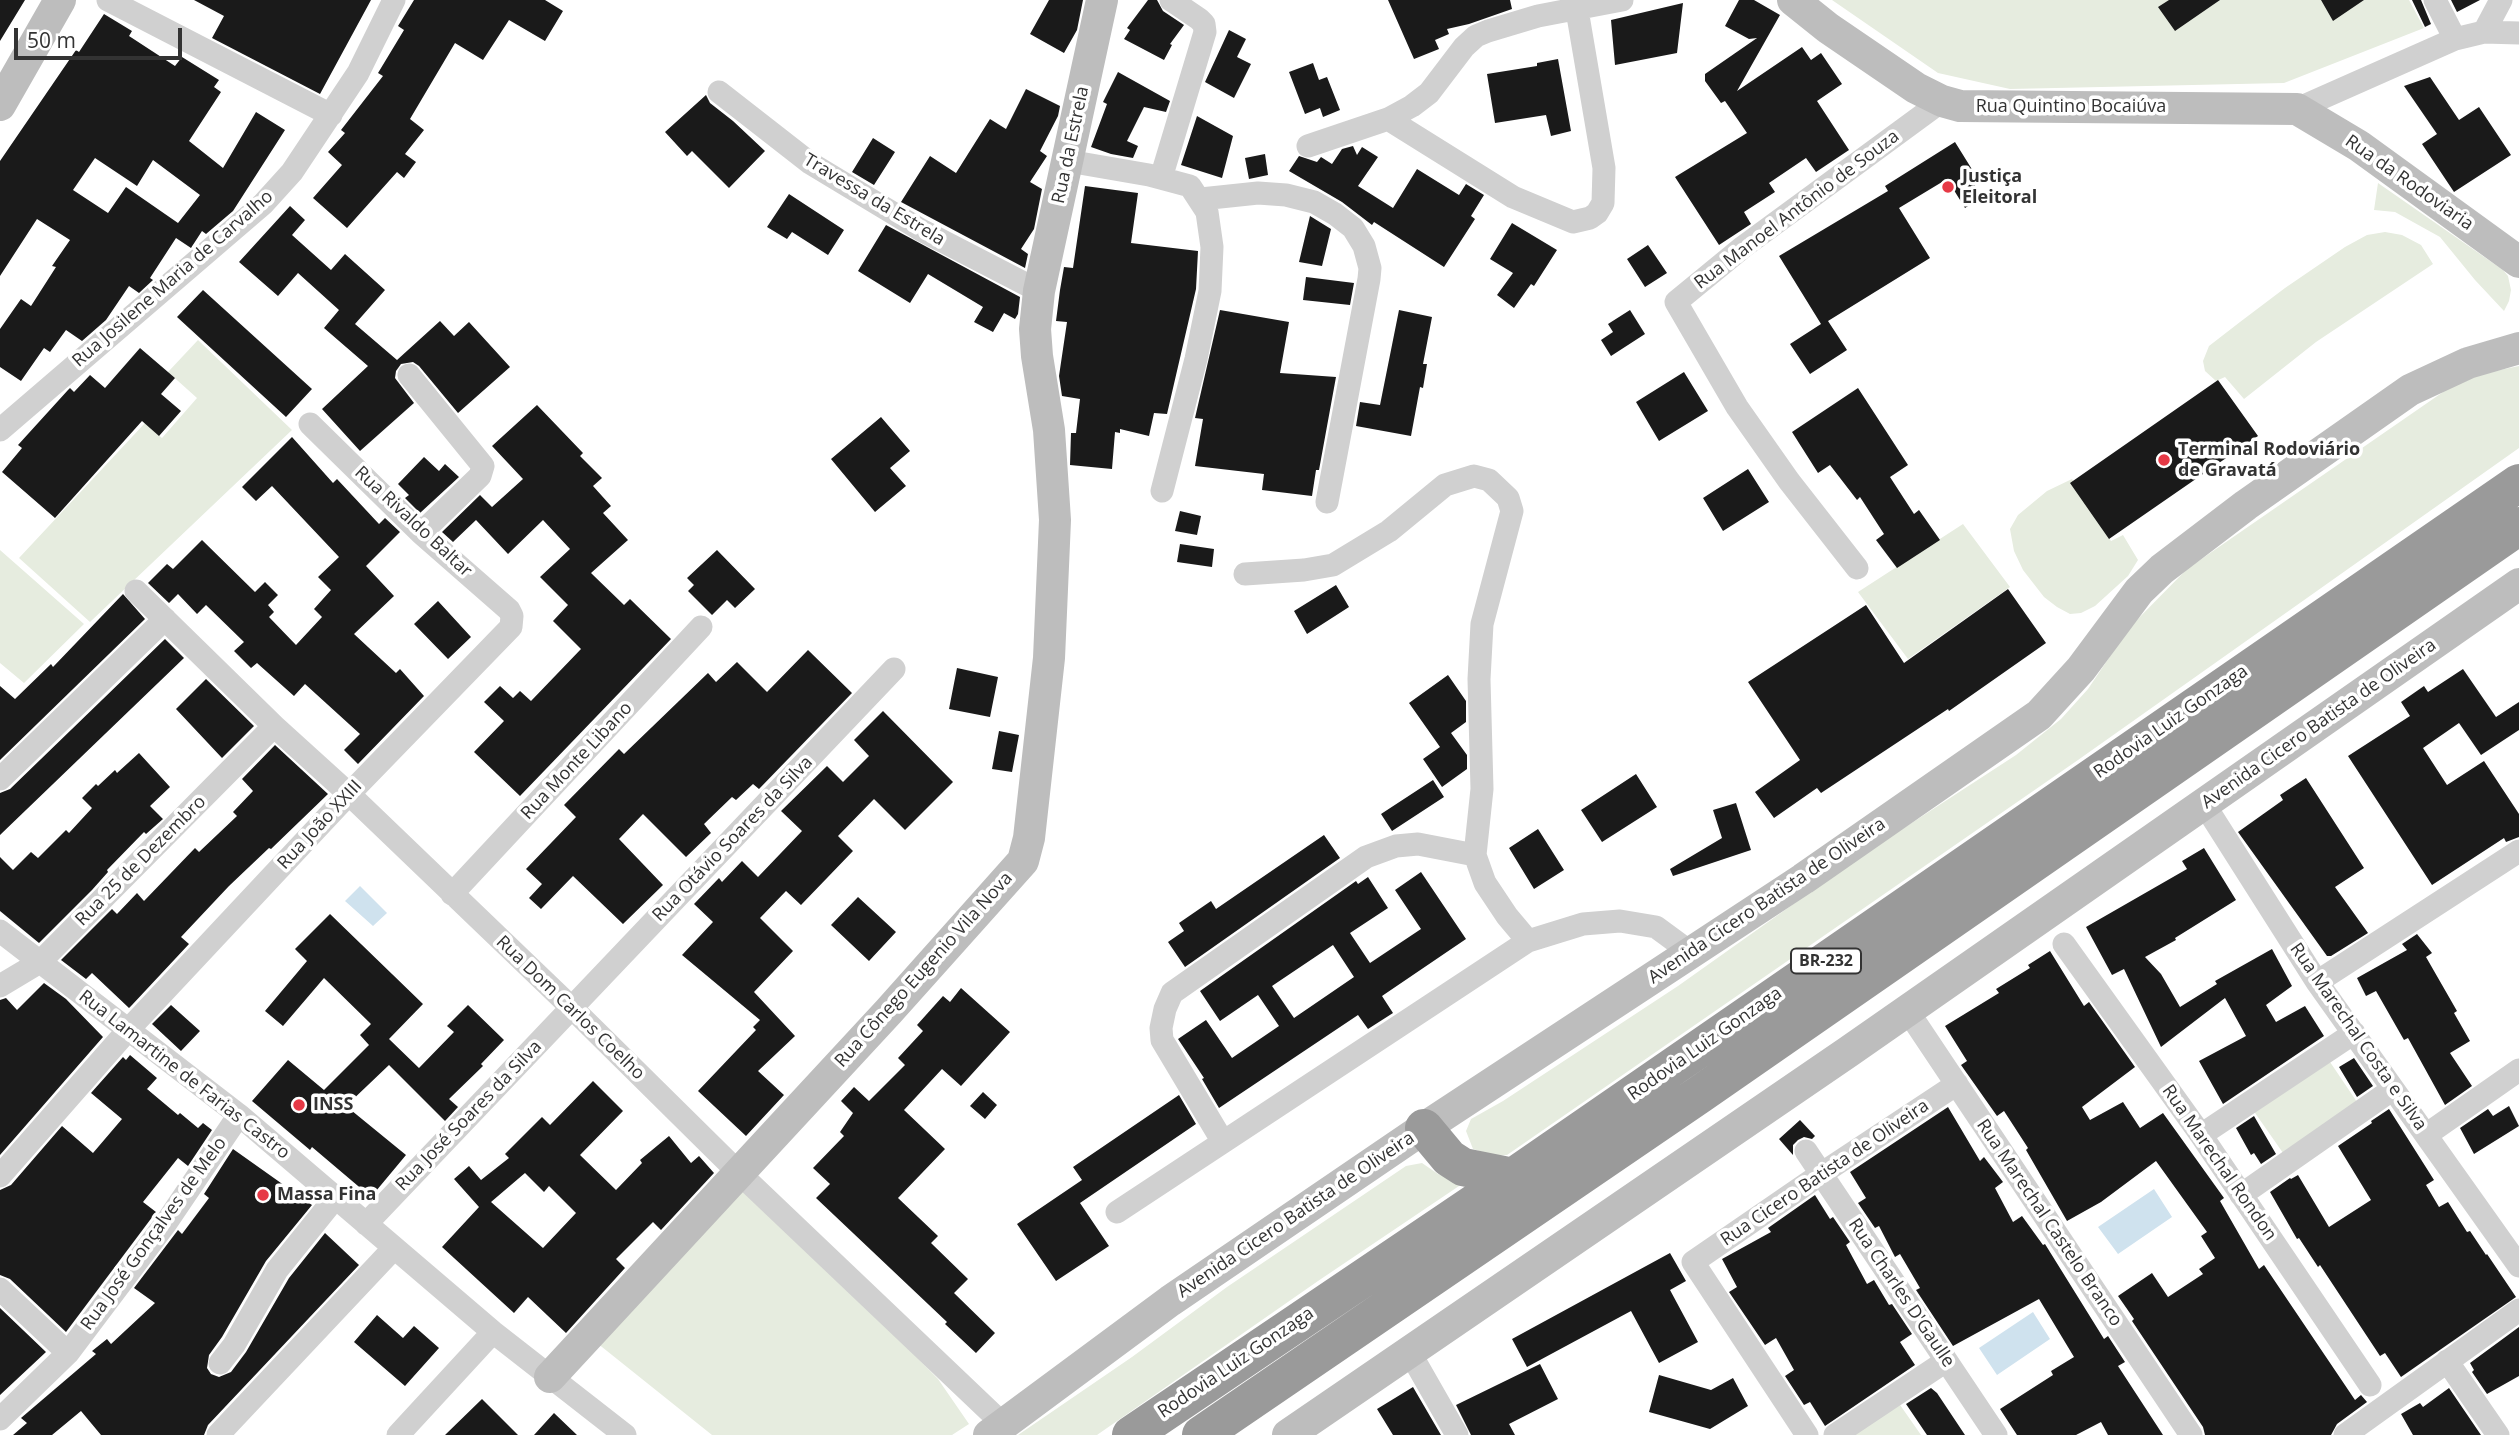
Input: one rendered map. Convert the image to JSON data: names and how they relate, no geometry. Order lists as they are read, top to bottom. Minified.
{"streets":{"highway":["Rodovia Luiz Gonzaga","BR-232"],"main road":["Rua Quintino Bocaiúva","Rua da Estrela","Rua da Rodoviaria","Avenida Cicero Batista de Oliveira","Rua Cônego Eugenio Vila Nova"],"street":["Travessa da Estrela","Rua Manoel Antônio de Souza","Rua Josilene Maria de Carvalho","Rua Rivaldo Baltar","Rua Monte Libano","Rua João XXIII","Rua Otávio Soares da Silva","Rua 25 de Dezembro","Rua Dom Carlos Coelho","Rua Marechal Costa e Silva","Rua Lamartine de Farias Castro","Rua José Soares da Silva","Rua Marechal Rondon","Rua Cicero Batista de Oliveira","Rua Marechal Castelo Branco","Rua José Gonçalves de Melo","Rua Charles D'Gaulle"]},"crossings":[["Rua Quintino Bocaiúva","Rua da Rodoviaria"],["Rua Quintino Bocaiúva","Rua Manoel Antônio de Souza"],["Rua da Estrela","Travessa da Estrela"],["Rua da Estrela","Rua Cônego Eugenio Vila Nova"],["Travessa da Estrela","Rua Cônego Eugenio Vila Nova"],["Rua Rivaldo Baltar","Rua João XXIII"],["Avenida Cicero Batista de Oliveira","Rua Dom Carlos Coelho"],["Avenida Cicero Batista de Oliveira","Rua Marechal Costa e Silva"],["Avenida Cicero Batista de Oliveira","Rua Marechal Castelo Branco"],["Rua Monte Libano","Rua Dom Carlos Coelho"],["Rua João XXIII","Rua Dom Carlos Coelho"],["Rua João XXIII","Rua Lamartine de Farias Castro"],["Rua Otávio Soares da Silva","Rua Dom Carlos Coelho"],["Rua Otávio Soares da Silva","Rua José Soares da Silva"],["Rua 25 de Dezembro","Rua Dom Carlos Coelho"],["Rua 25 de Dezembro","Rua Lamartine de Farias Castro"],["Rua Cônego Eugenio Vila Nova","Rua Dom Carlos Coelho"],["Rua Cônego Eugenio Vila Nova","Rua Lamartine de Farias Castro"],["Rua Dom Carlos Coelho","Rua José Soares da Silva"],["Rua Lamartine de Farias Castro","Rua José Soares da Silva"],["Rua Lamartine de Farias Castro","Rua José Gonçalves de Melo"],["Rua Cicero Batista de Oliveira","Rua Marechal Castelo Branco"],["Rua Cicero Batista de Oliveira","Rua Charles D'Gaulle"]],"places":["Justiça Eleitoral","Terminal Rodoviário de Gravatá","INSS","Massa Fina"],"scale_bar":"50 m"}
